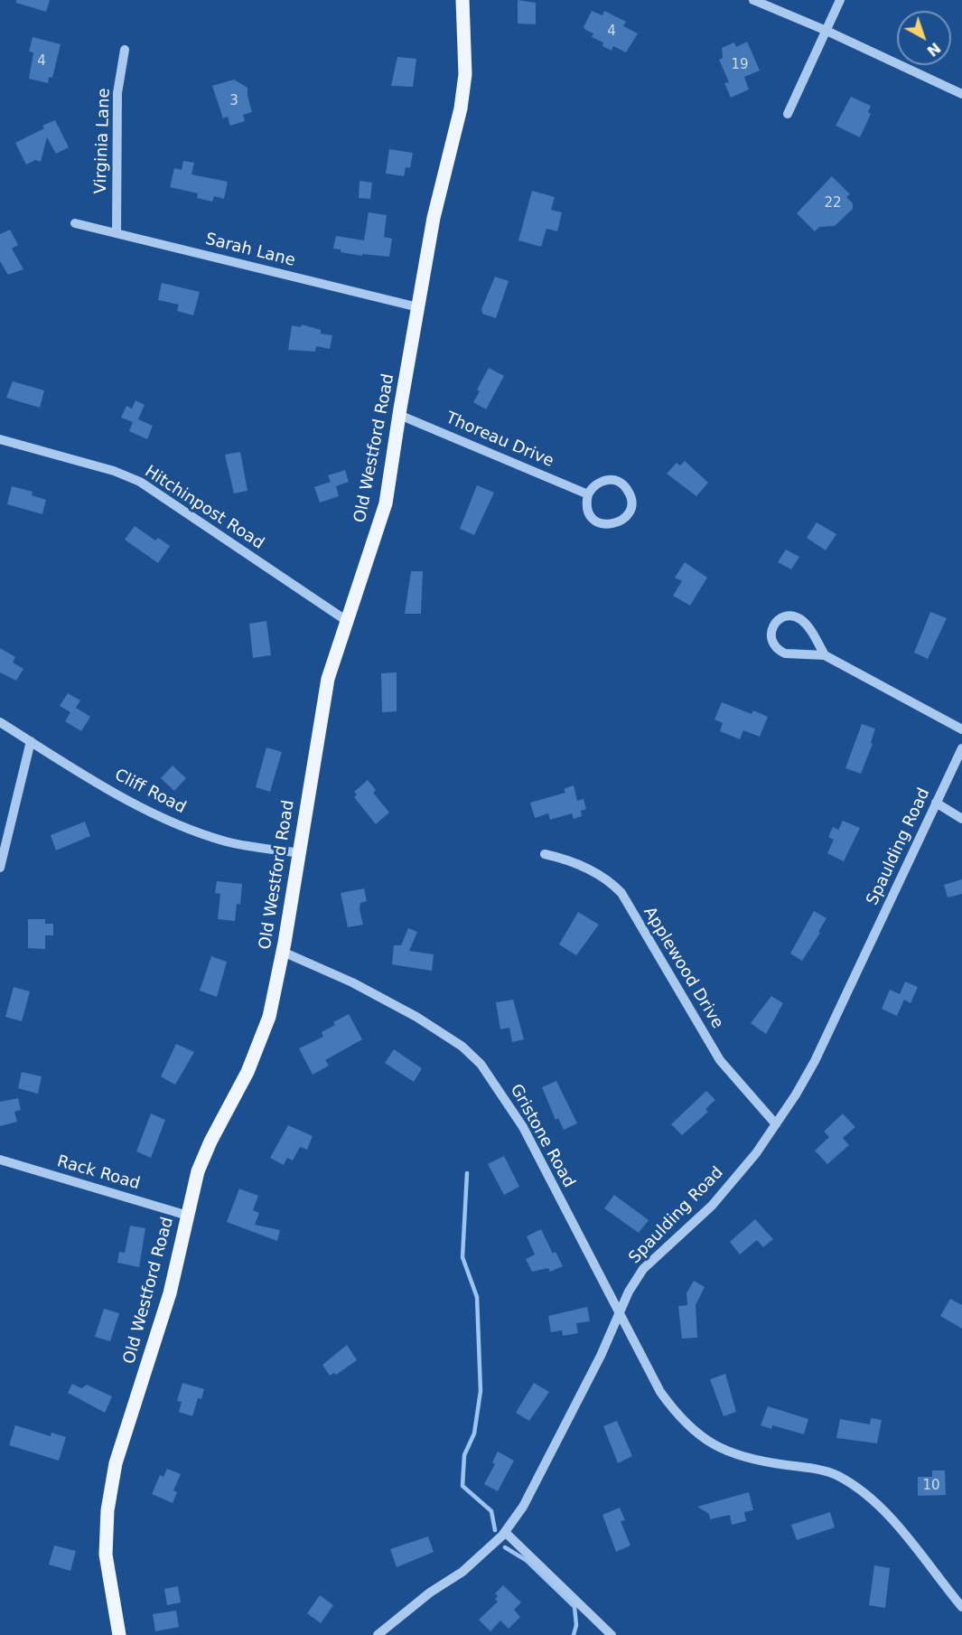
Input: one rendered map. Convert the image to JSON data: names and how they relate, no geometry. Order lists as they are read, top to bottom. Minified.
{"streets":{"main road":["Old Westford Road"],"street":["Virginia Lane","Sarah Lane","Thoreau Drive","Hitchinpost Road","Cliff Road","Spaulding Road","Applewood Drive","Gristone Road","Rack Road"]},"crossings":[["Virginia Lane","Sarah Lane"],["Sarah Lane","Old Westford Road"],["Thoreau Drive","Old Westford Road"],["Old Westford Road","Hitchinpost Road"],["Old Westford Road","Cliff Road"],["Old Westford Road","Gristone Road"],["Old Westford Road","Rack Road"],["Spaulding Road","Applewood Drive"],["Spaulding Road","Gristone Road"]],"house_numbers":["4","4","19","3","22","10"],"north":"bottom right"}
